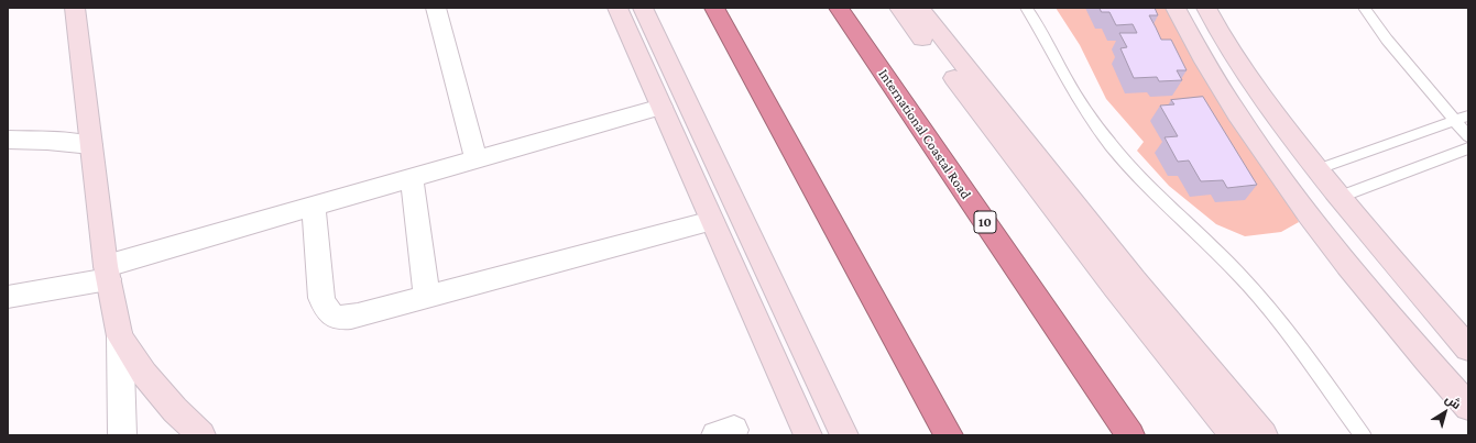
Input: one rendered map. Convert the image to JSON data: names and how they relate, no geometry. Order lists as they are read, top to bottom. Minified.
{"streets":{"highway":["International Coastal Road","10"]},"north":"top right"}
